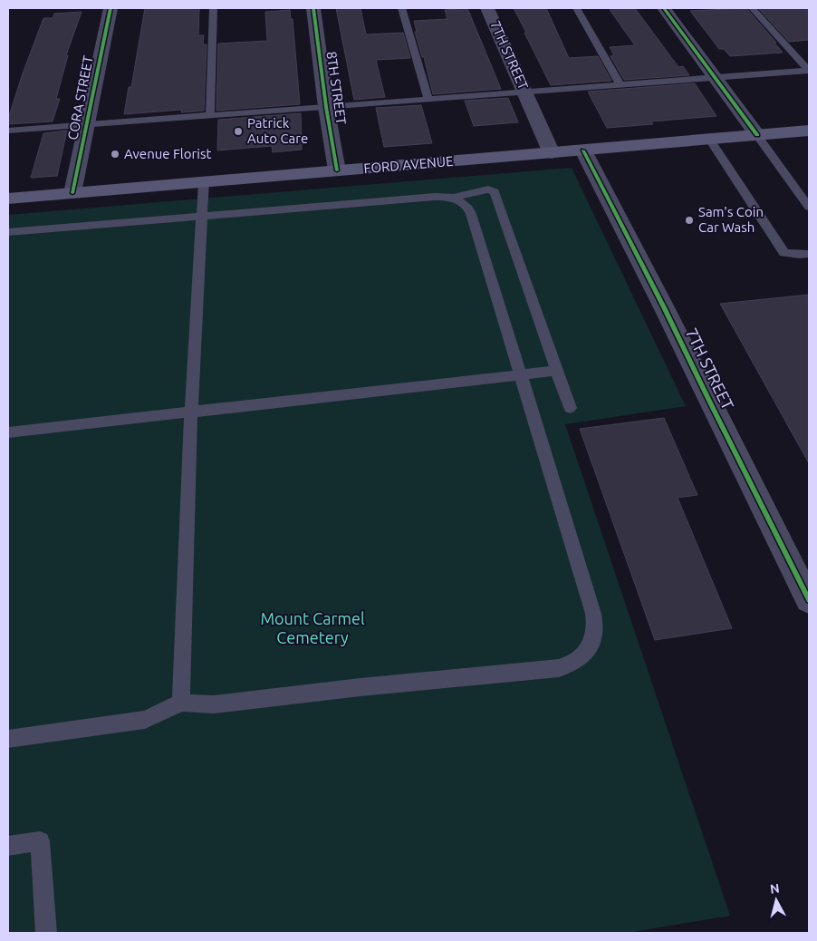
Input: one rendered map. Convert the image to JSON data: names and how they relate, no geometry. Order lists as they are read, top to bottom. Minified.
{"streets":{"main road":["FORD AVENUE"],"street":["7TH STREET","8TH STREET","CORA STREET"]},"crossings":[["7TH STREET","FORD AVENUE"],["8TH STREET","FORD AVENUE"],["CORA STREET","FORD AVENUE"]],"parks":["Mount Carmel Cemetery"],"places":["Patrick Auto Care","Avenue Florist","Sam's Coin Car Wash"],"north":"top"}
